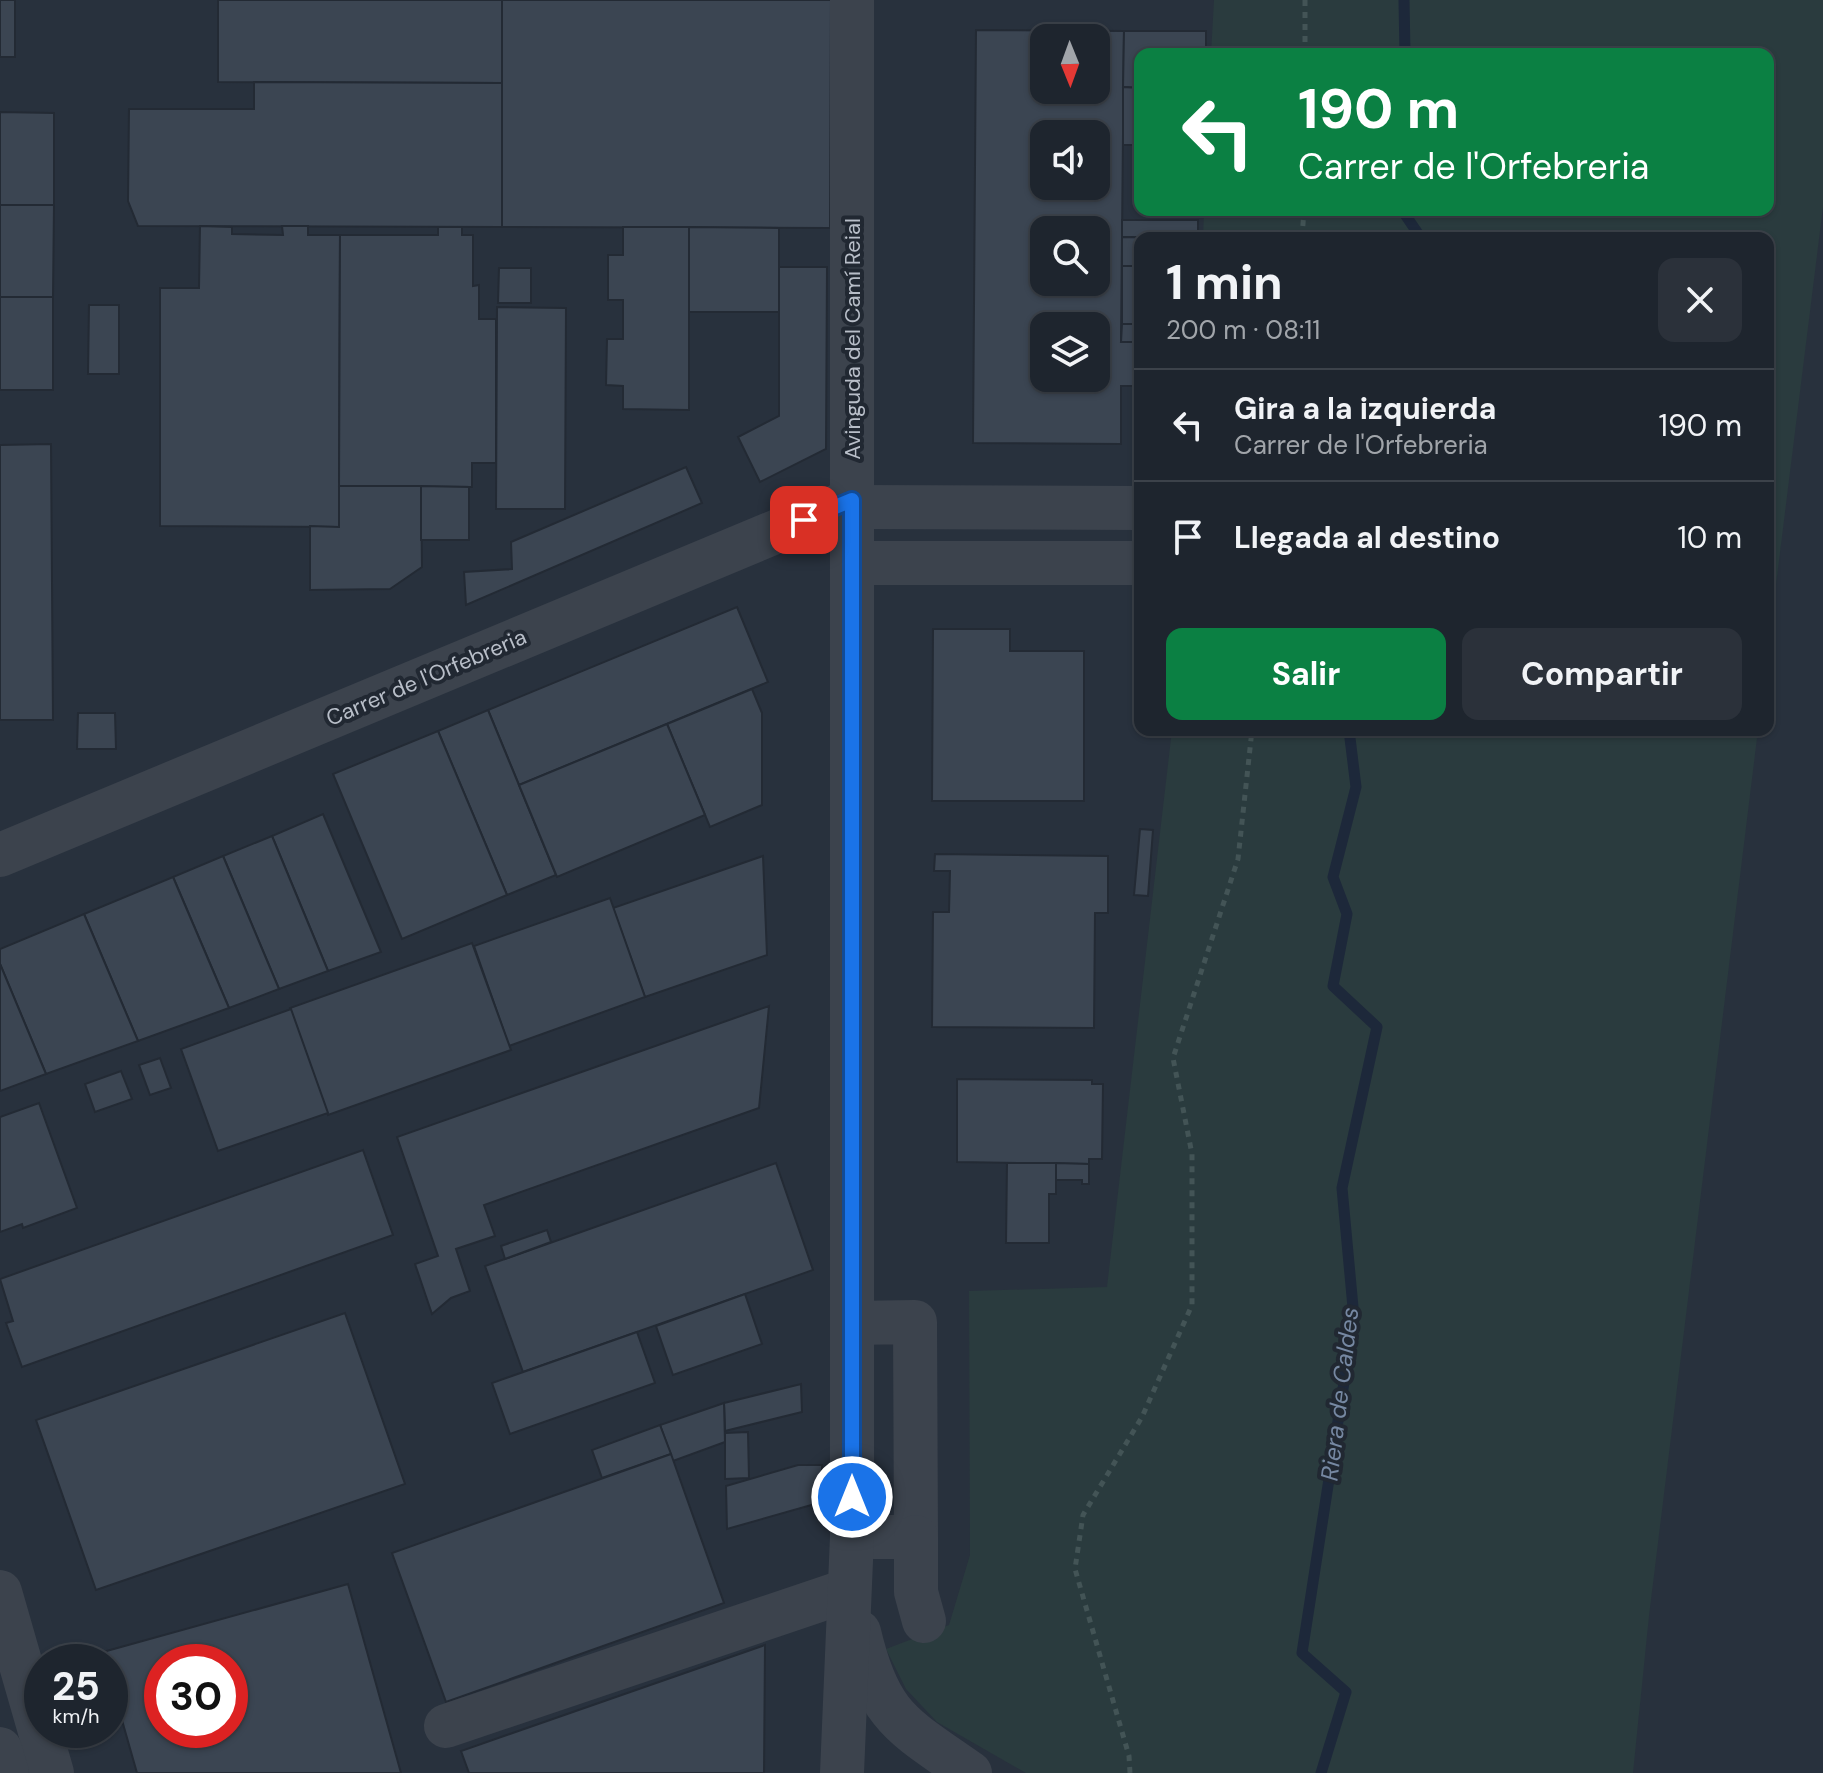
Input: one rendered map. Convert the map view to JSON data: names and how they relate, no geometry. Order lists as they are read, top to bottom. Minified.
{"streets":{"street":["Avinguda del Camí Reial","Carrer de l'Orfebreria"]},"crossings":[["Avinguda del Camí Reial","Carrer de l'Orfebreria"]],"water":["Riera de Caldes"],"north":"bottom","page":{"turn":["190 m","Carrer de l'Orfebreria"],"heading":["1 min","200 m · 08:11"],"list":[{"name":"Gira a la izquierda","note":"Carrer de l'Orfebreria","value":"190 m"},{"name":"Llegada al destino","value":"10 m"}],"buttons":["Salir","Compartir"],"speed":"25 km/h","limit":"30"}}
